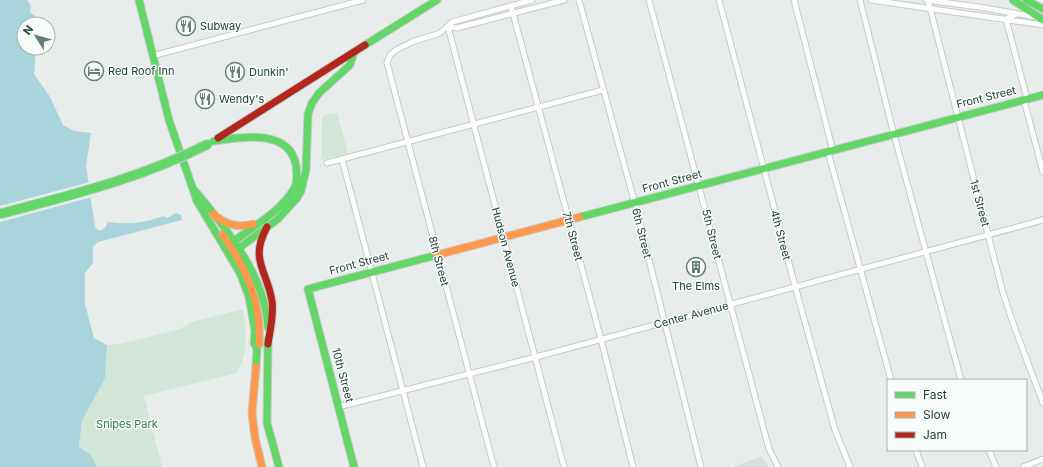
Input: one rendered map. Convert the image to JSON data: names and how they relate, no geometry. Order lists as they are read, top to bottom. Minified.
{"streets":{"main road":["Front Street","10th Street"],"street":["1st Street","6th Street","5th Street","4th Street","7th Street","Hudson Avenue","8th Street","Center Avenue"]},"crossings":[["Front Street","1st Street"],["Front Street","6th Street"],["Front Street","5th Street"],["Front Street","4th Street"],["Front Street","7th Street"],["Front Street","Hudson Avenue"],["Front Street","8th Street"],["Front Street","10th Street"],["1st Street","Center Avenue"],["6th Street","Center Avenue"],["5th Street","Center Avenue"],["4th Street","Center Avenue"],["7th Street","Center Avenue"],["Hudson Avenue","8th Street"],["Hudson Avenue","Center Avenue"],["8th Street","Center Avenue"],["Center Avenue","10th Street"]],"parks":["Snipes Park"],"places":{"restaurant":["Subway","Dunkin'","Wendy's"],"hotel":["Red Roof Inn"],"building":["The Elms"]},"legend":["Fast","Slow","Jam"],"north":"top left"}
